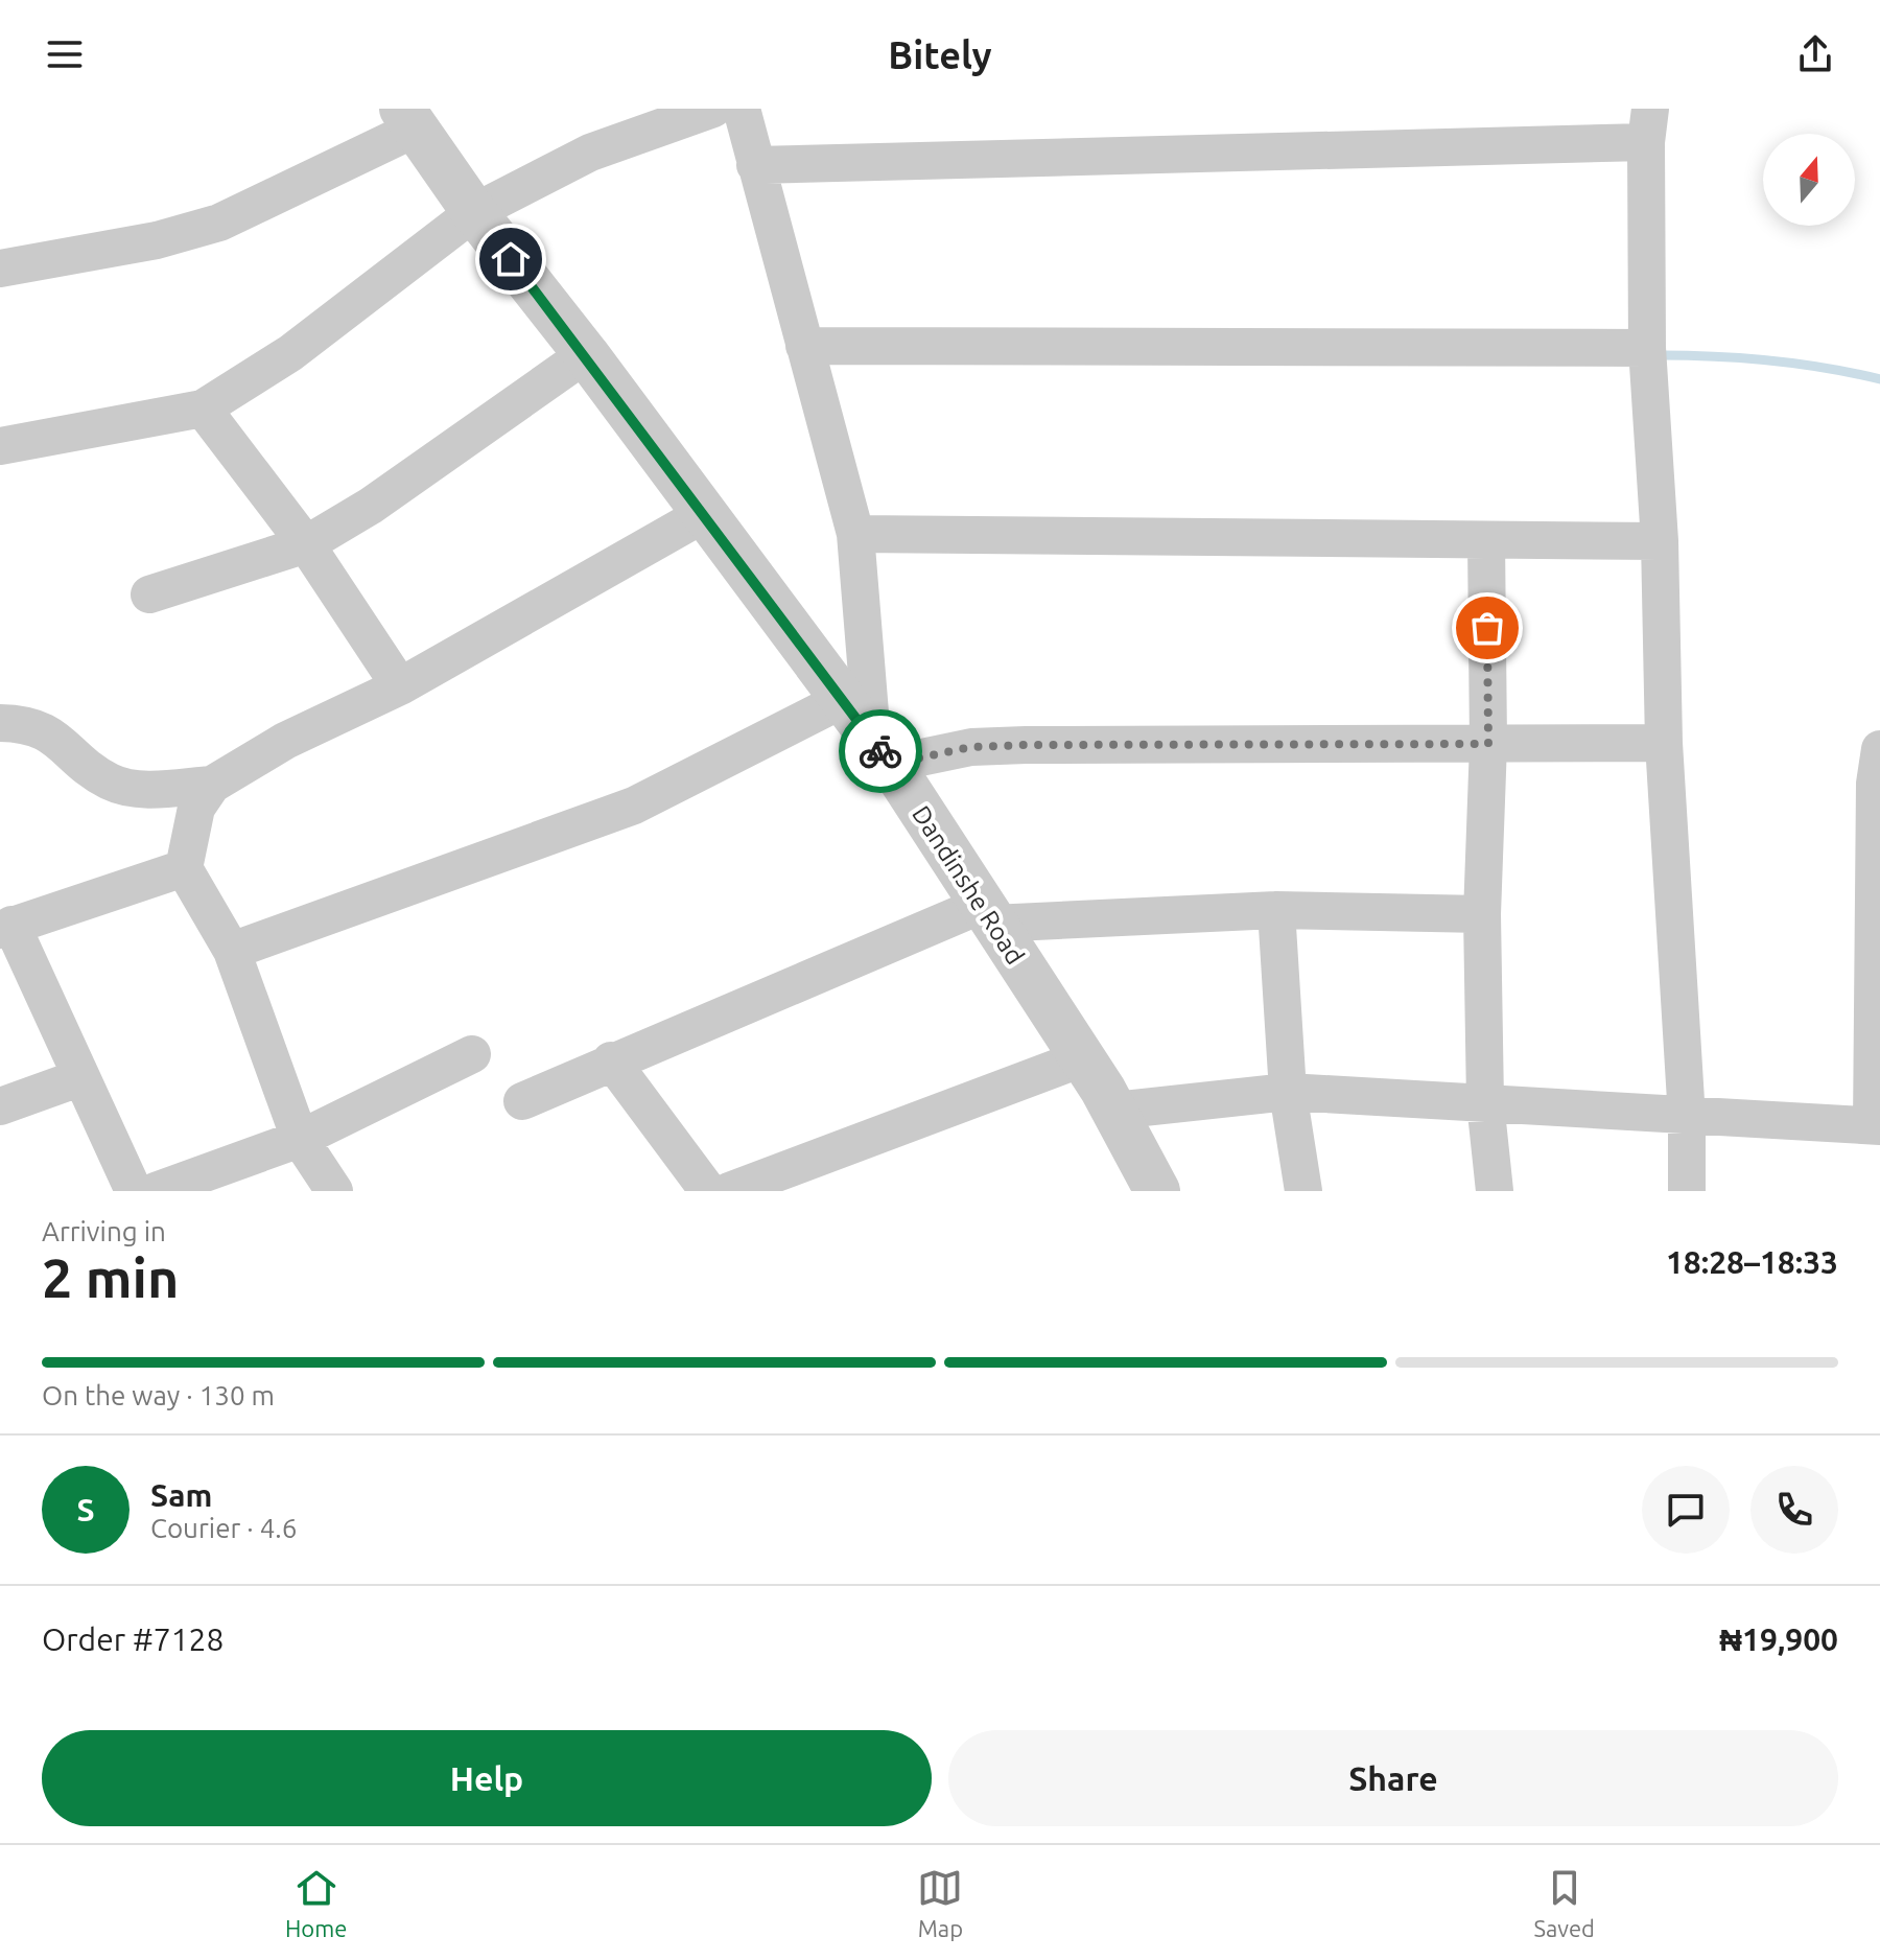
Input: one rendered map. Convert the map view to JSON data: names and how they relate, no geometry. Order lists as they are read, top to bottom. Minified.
{"streets":{"street":["Dandinshe Road"]},"north":"top","page":{"header":"Bitely","heading":["2 min","Arriving in","18:28–18:33"],"panel":["Sam","Courier · 4.6","Order #7128","₦19,900"],"bar":"On the way · 130 m","round":"S","buttons":["Help","Share"],"tabs":["Home","Map","Saved"]}}
